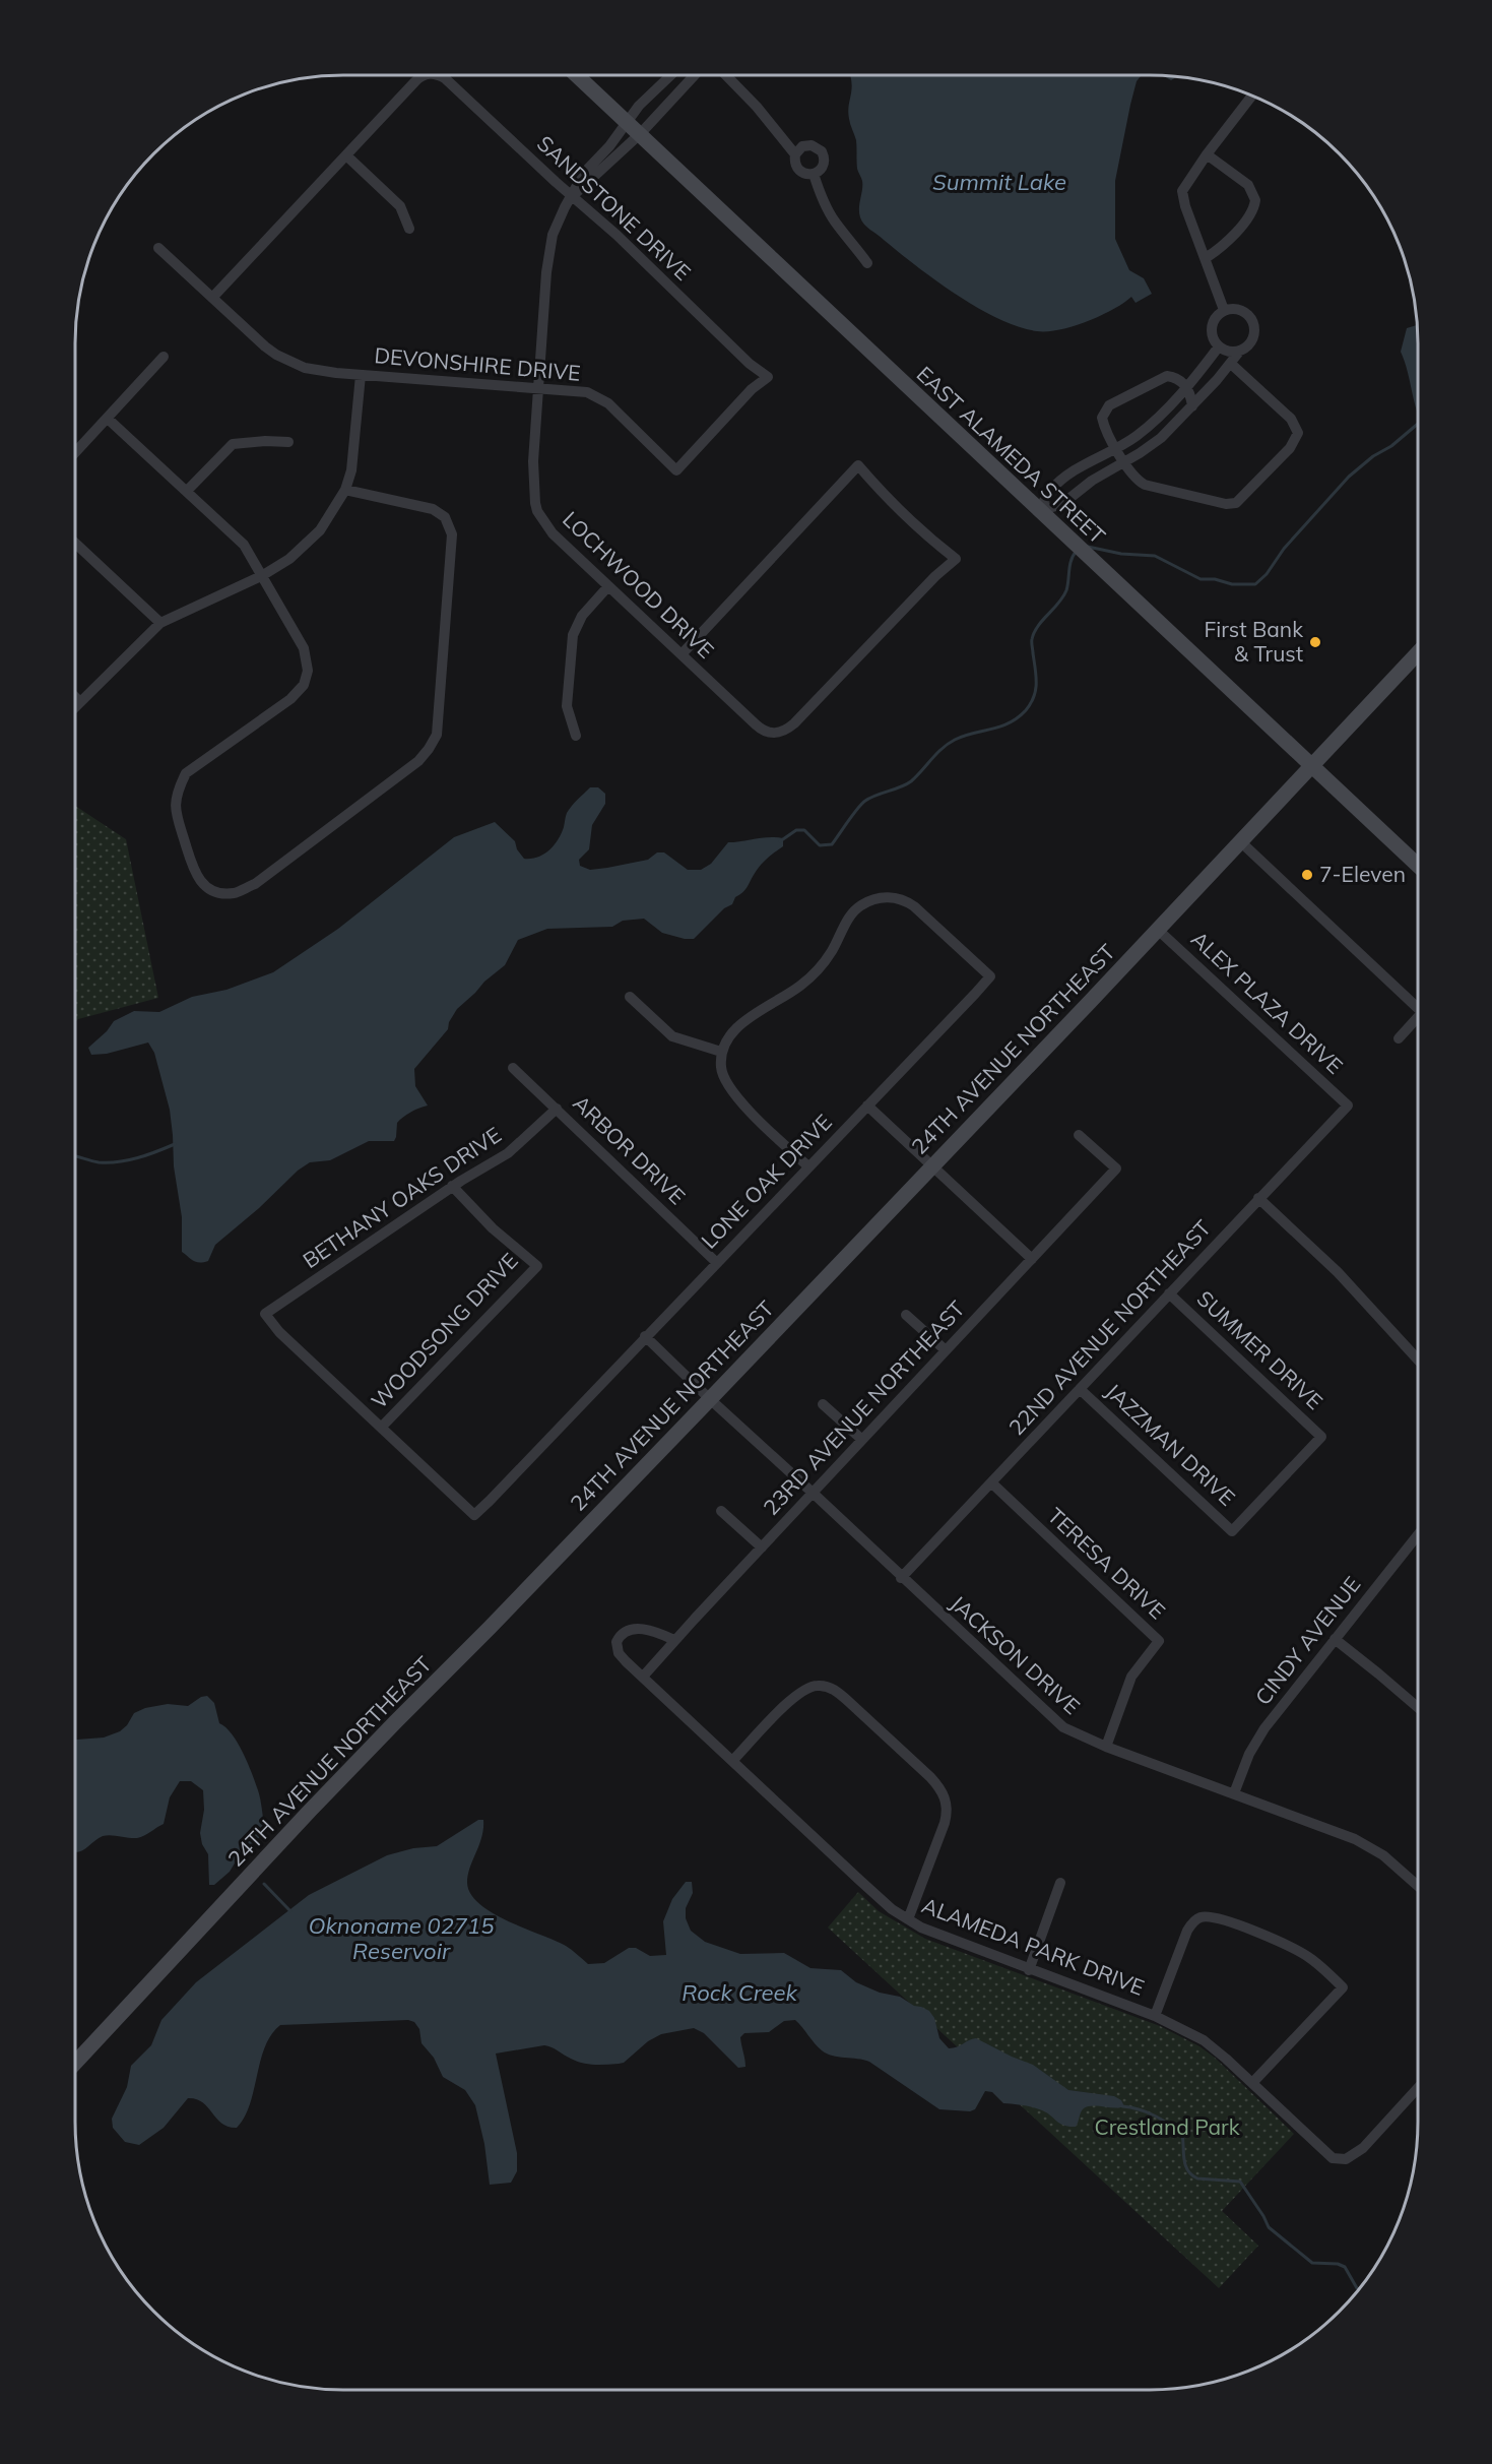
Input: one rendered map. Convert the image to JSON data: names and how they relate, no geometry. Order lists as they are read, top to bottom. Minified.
{"streets":{"street":["SANDSTONE DRIVE","DEVONSHIRE DRIVE","EAST ALAMEDA STREET","LOCHWOOD DRIVE","ALEX PLAZA DRIVE","24TH AVENUE NORTHEAST","ARBOR DRIVE","LONE OAK DRIVE","BETHANY OAKS DRIVE","22ND AVENUE NORTHEAST","WOODSONG DRIVE","SUMMER DRIVE","23RD AVENUE NORTHEAST","JAZZMAN DRIVE","TERESA DRIVE","CINDY AVENUE","JACKSON DRIVE","ALAMEDA PARK DRIVE"]},"crossings":[["SANDSTONE DRIVE","DEVONSHIRE DRIVE"],["SANDSTONE DRIVE","LOCHWOOD DRIVE"],["DEVONSHIRE DRIVE","LOCHWOOD DRIVE"],["EAST ALAMEDA STREET","LOCHWOOD DRIVE"],["EAST ALAMEDA STREET","24TH AVENUE NORTHEAST"],["ALEX PLAZA DRIVE","24TH AVENUE NORTHEAST"],["ALEX PLAZA DRIVE","22ND AVENUE NORTHEAST"],["24TH AVENUE NORTHEAST","JACKSON DRIVE"],["ARBOR DRIVE","LONE OAK DRIVE"],["ARBOR DRIVE","BETHANY OAKS DRIVE"],["LONE OAK DRIVE","BETHANY OAKS DRIVE"],["LONE OAK DRIVE","WOODSONG DRIVE"],["LONE OAK DRIVE","JACKSON DRIVE"],["BETHANY OAKS DRIVE","WOODSONG DRIVE"],["22ND AVENUE NORTHEAST","SUMMER DRIVE"],["22ND AVENUE NORTHEAST","JAZZMAN DRIVE"],["22ND AVENUE NORTHEAST","TERESA DRIVE"],["22ND AVENUE NORTHEAST","JACKSON DRIVE"],["SUMMER DRIVE","JAZZMAN DRIVE"],["23RD AVENUE NORTHEAST","JACKSON DRIVE"],["23RD AVENUE NORTHEAST","ALAMEDA PARK DRIVE"],["TERESA DRIVE","JACKSON DRIVE"],["CINDY AVENUE","JACKSON DRIVE"]],"water":["Summit Lake","Oknoname 02715 Reservoir","Rock Creek"],"parks":["Crestland Park"],"places":["First Bank & Trust","7-Eleven"]}
